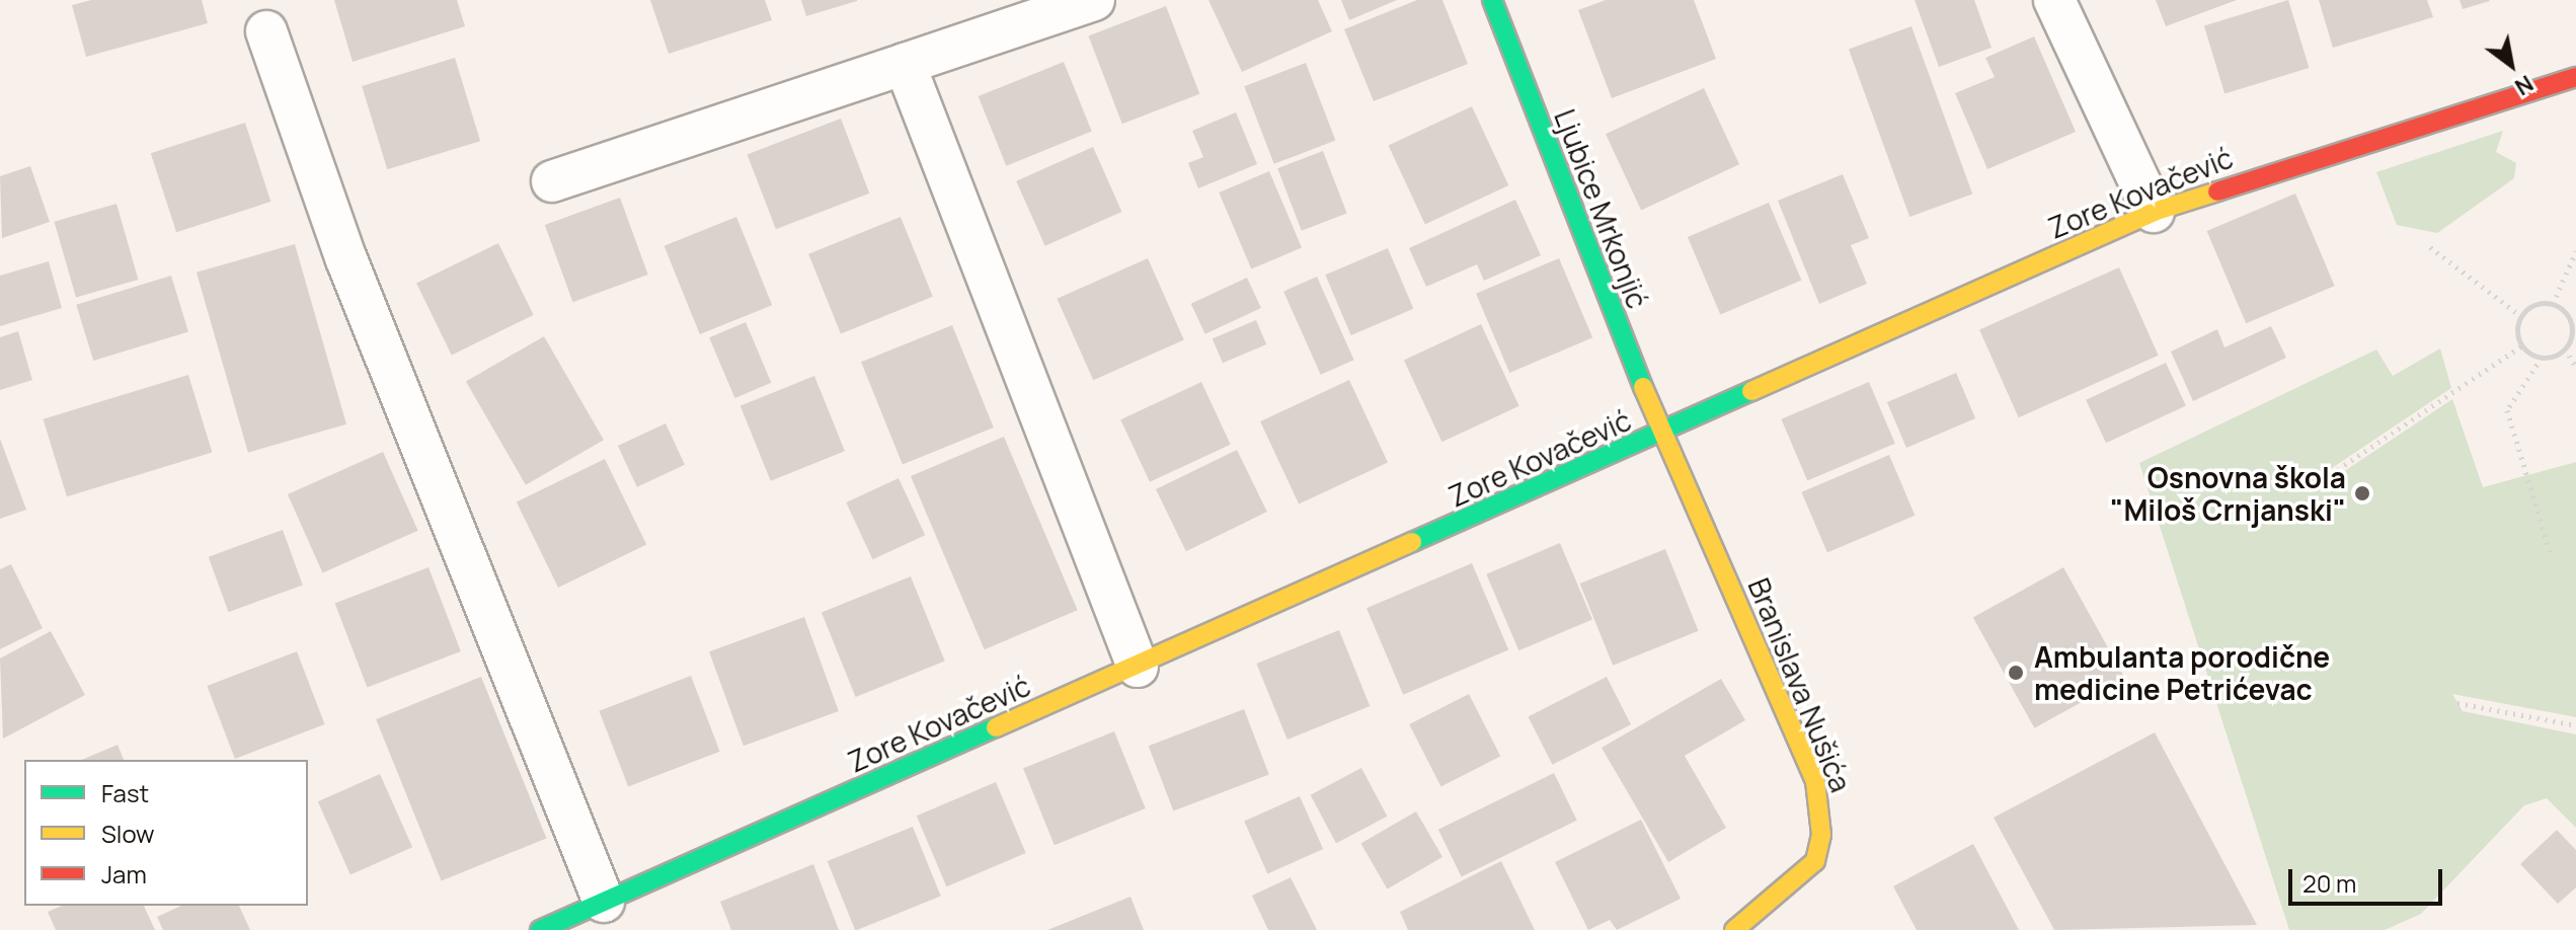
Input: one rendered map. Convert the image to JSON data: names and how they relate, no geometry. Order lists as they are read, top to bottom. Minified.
{"streets":{"street":["Zore Kovačević","Ljubice Mrkonjić","Branislava Nušića"]},"crossings":[["Zore Kovačević","Ljubice Mrkonjić"],["Zore Kovačević","Branislava Nušića"],["Ljubice Mrkonjić","Branislava Nušića"]],"places":["Osnovna škola \"Miloš Crnjanski\"","Ambulanta porodične medicine Petrićevac"],"legend":["Fast","Slow","Jam"],"scale_bar":"20 m","north":"bottom right"}
